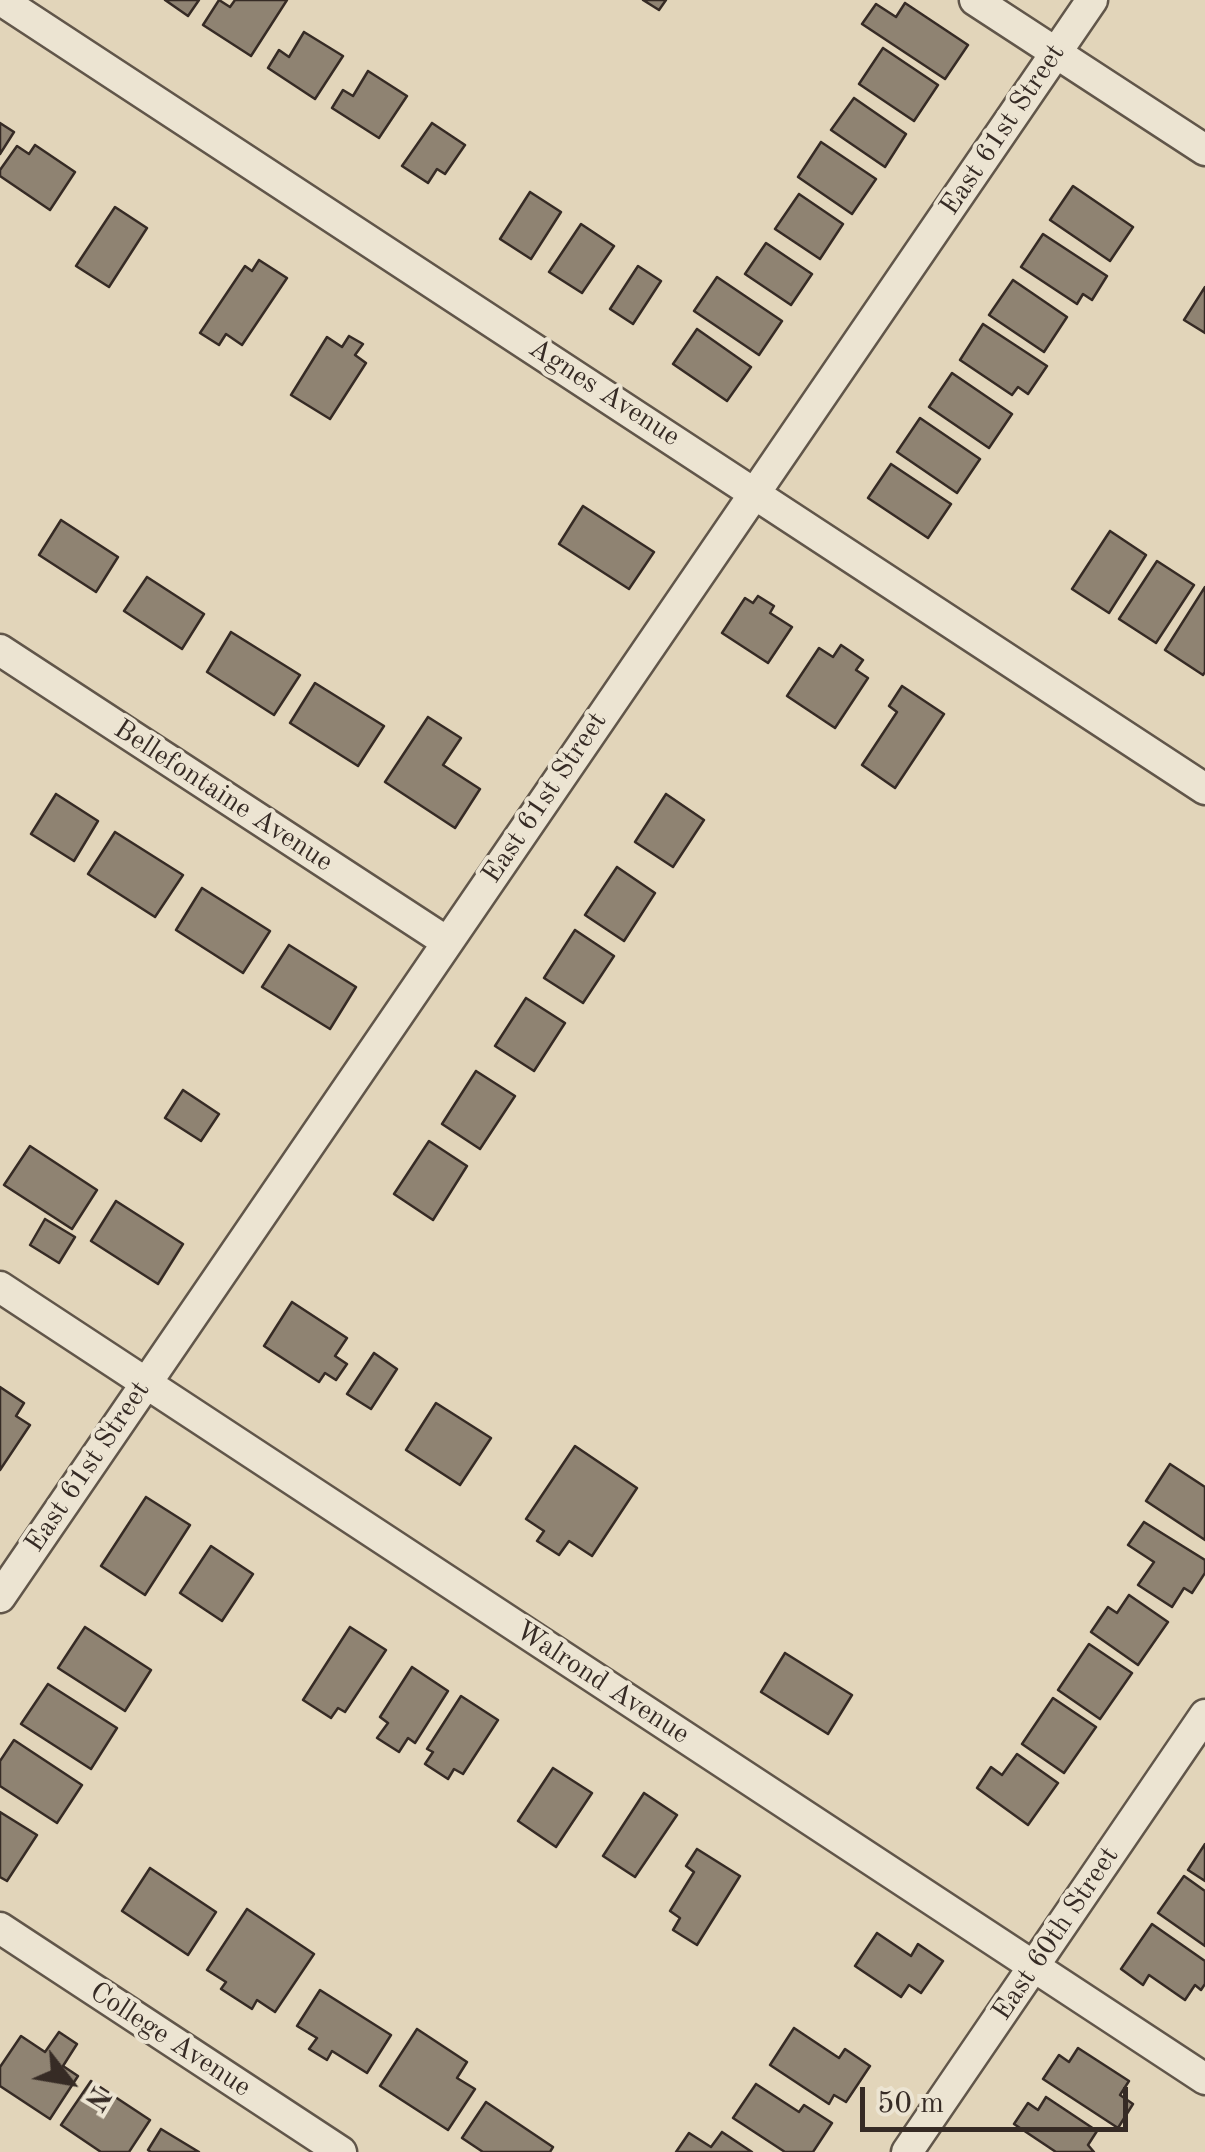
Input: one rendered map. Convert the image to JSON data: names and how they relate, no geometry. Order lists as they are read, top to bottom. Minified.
{"streets":{"street":["East 61st Street","Agnes Avenue","Bellefontaine Avenue","Walrond Avenue","East 60th Street","College Avenue"]},"crossings":[["East 61st Street","Agnes Avenue"],["East 61st Street","Bellefontaine Avenue"],["East 61st Street","Walrond Avenue"],["Walrond Avenue","East 60th Street"]],"scale_bar":"50 m","north":"bottom right"}
